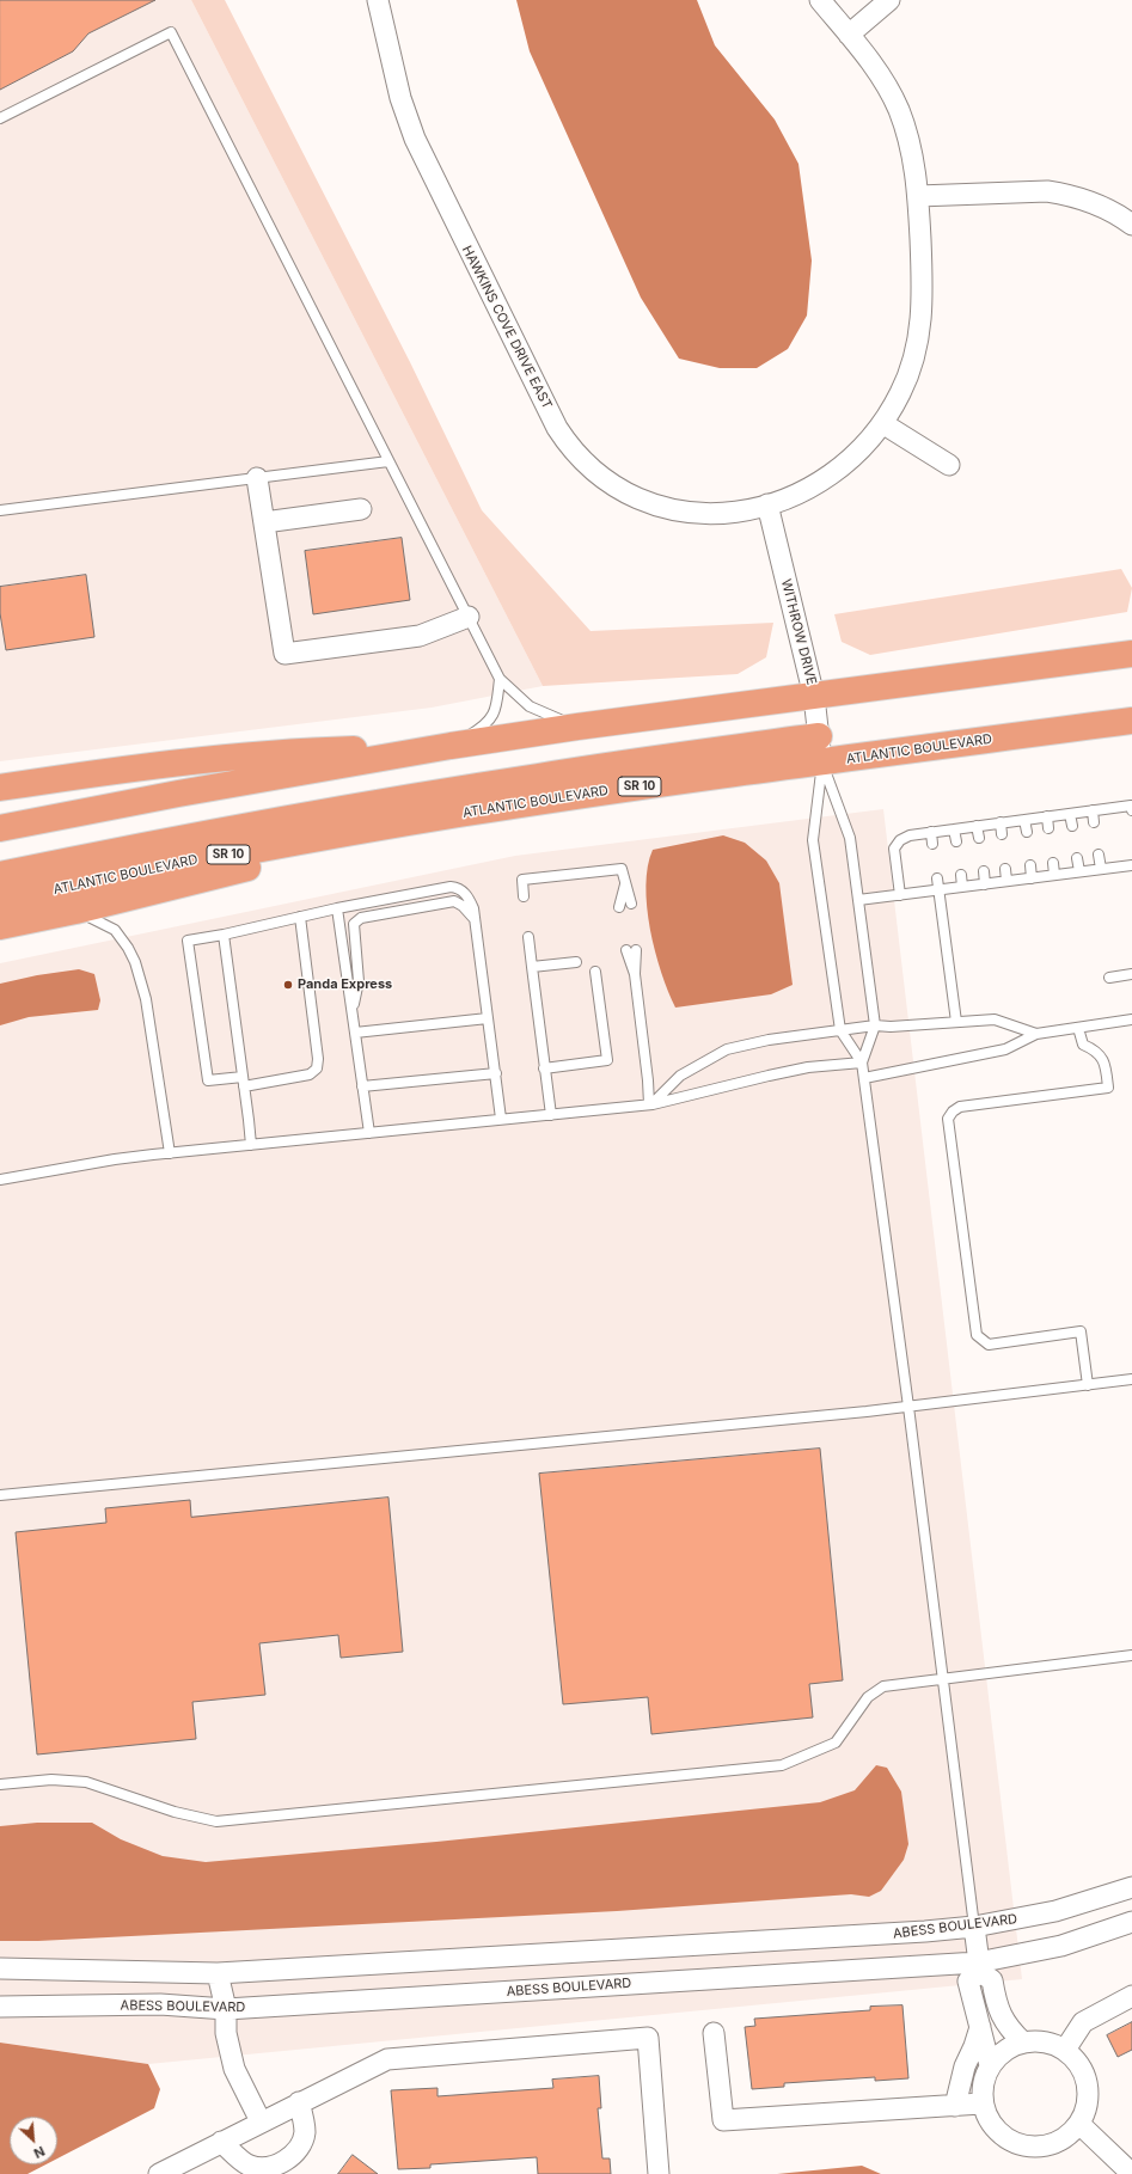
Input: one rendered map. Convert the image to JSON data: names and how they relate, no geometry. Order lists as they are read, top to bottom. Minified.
{"streets":{"highway":["ATLANTIC BOULEVARD","SR 10"],"street":["HAWKINS COVE DRIVE EAST","WITHROW DRIVE","ABESS BOULEVARD"]},"crossings":[["HAWKINS COVE DRIVE EAST","WITHROW DRIVE"],["WITHROW DRIVE","ATLANTIC BOULEVARD"]],"places":["Panda Express"],"north":"bottom right"}
